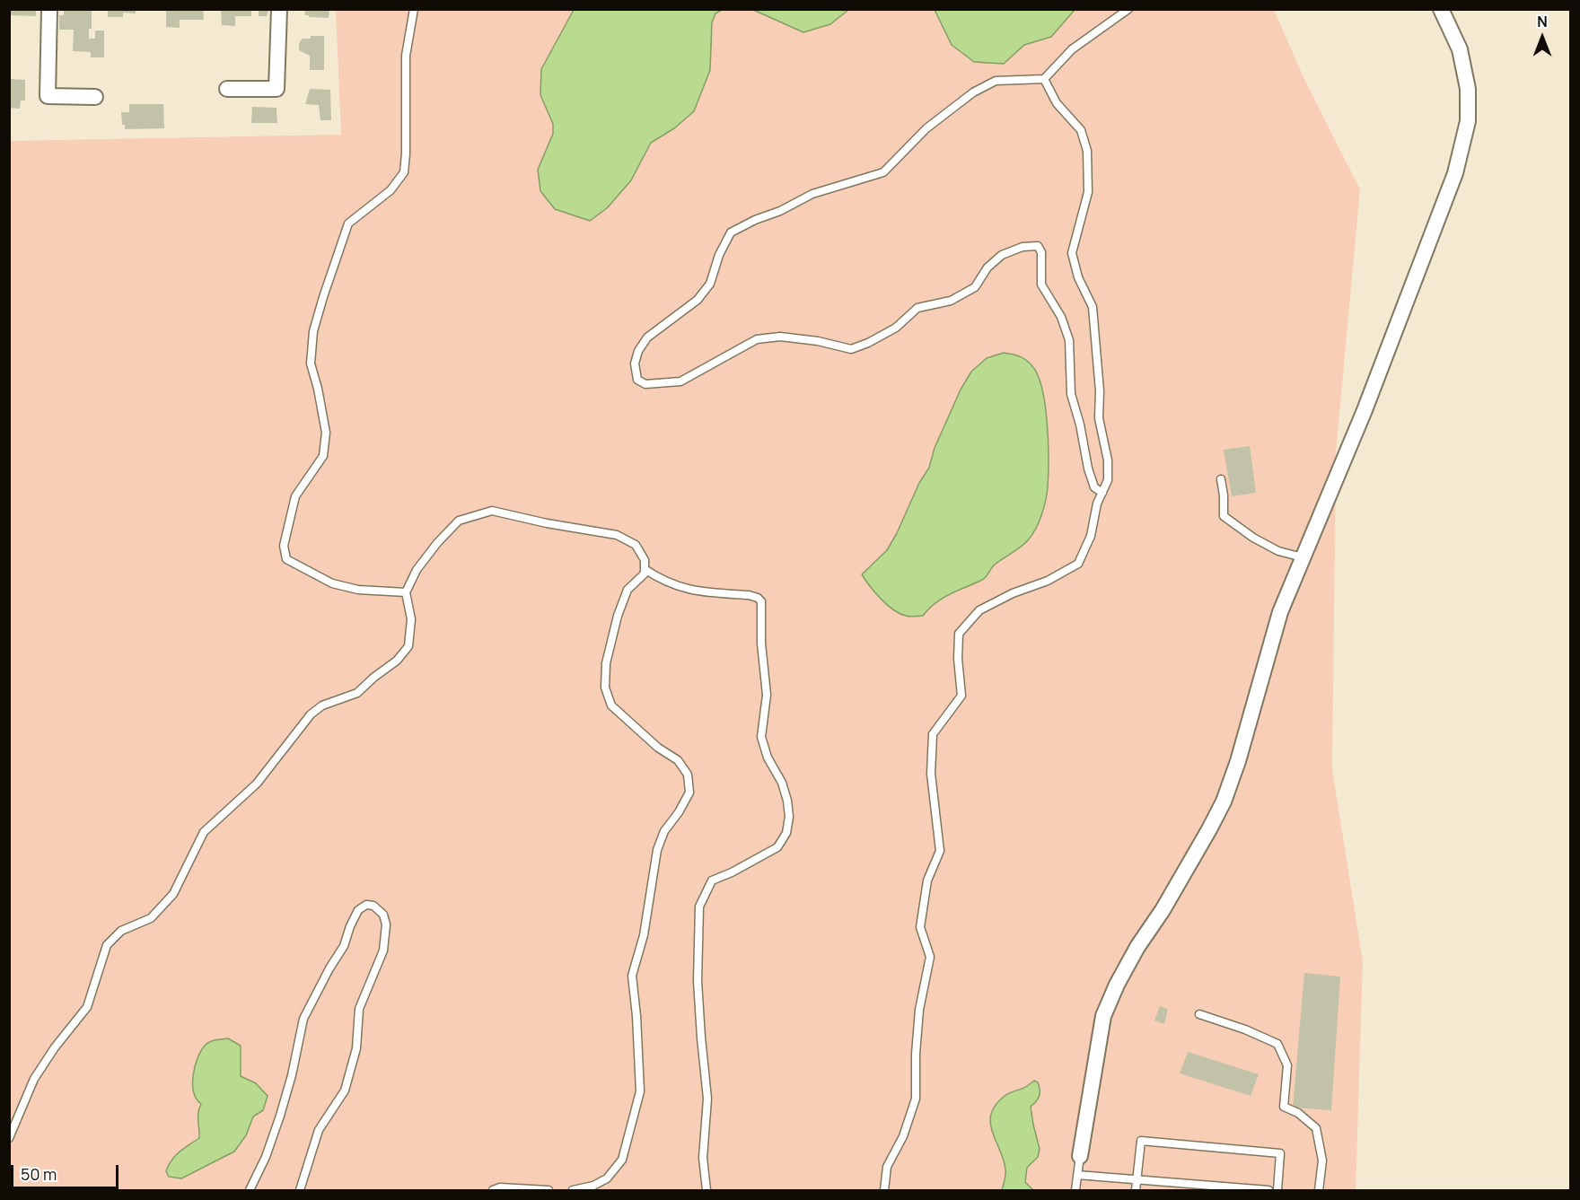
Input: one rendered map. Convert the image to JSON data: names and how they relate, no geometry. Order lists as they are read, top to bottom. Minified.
{"scale_bar":"50 m","north":"top"}
